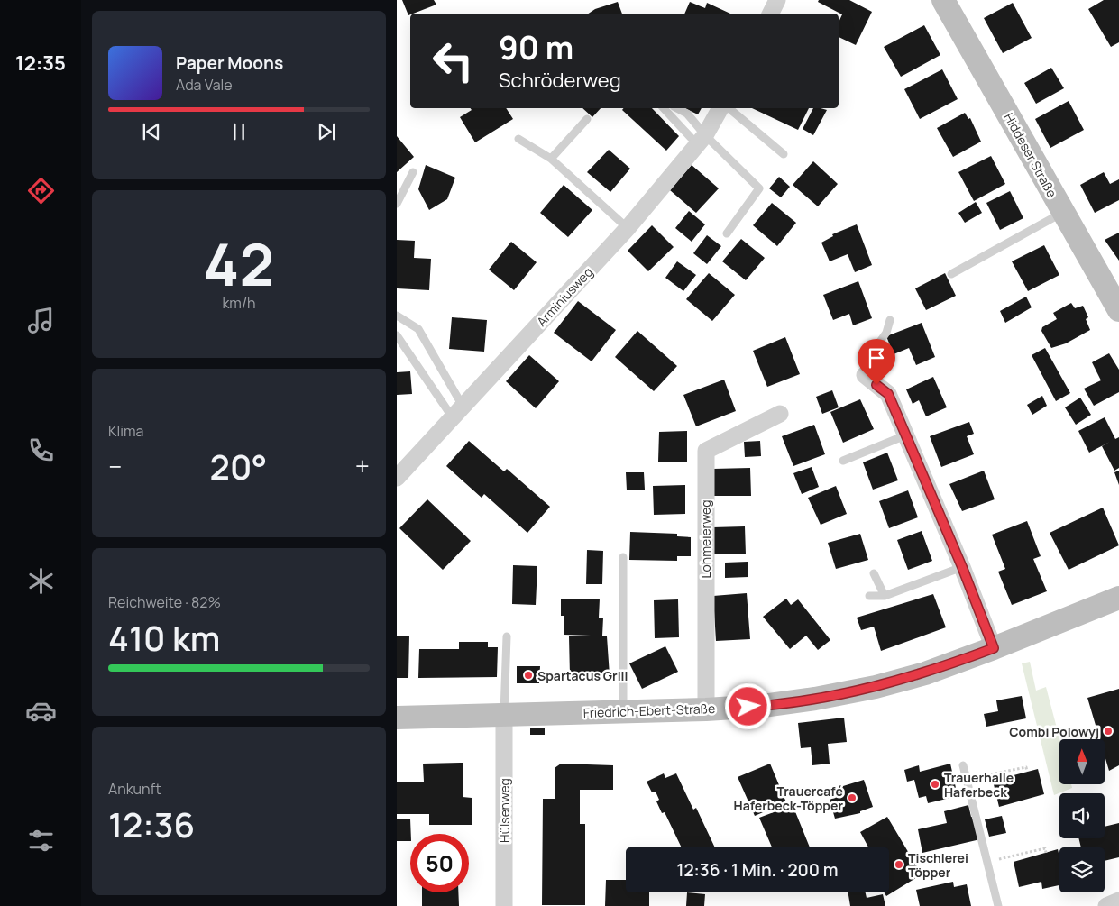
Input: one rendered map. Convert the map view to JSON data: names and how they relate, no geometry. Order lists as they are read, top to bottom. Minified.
{"streets":{"main road":["Hiddeser Straße","Friedrich-Ebert-Straße"],"street":["Arminiusweg","Lohmeierweg","Hülsenweg"]},"crossings":[["Lohmeierweg","Friedrich-Ebert-Straße"],["Friedrich-Ebert-Straße","Hülsenweg"]],"places":["Spartacus Grill","Combi Polowyj","Trauerhalle Haferbeck","Trauercafé Haferbeck-Töpper","Tischlerei Töpper"],"north":"top","page":{"tabs":"12:35","turn":["90 m","Schröderweg"],"song":["Paper Moons","Ada Vale"],"tile":[["42","km/h"],"Klima",["Reichweite · 82%","410 km"],["Ankunft","12:36"]],"heat":["−","20°","+"],"limit":"50","trip":"12:36 · 1 Min. · 200 m"}}
